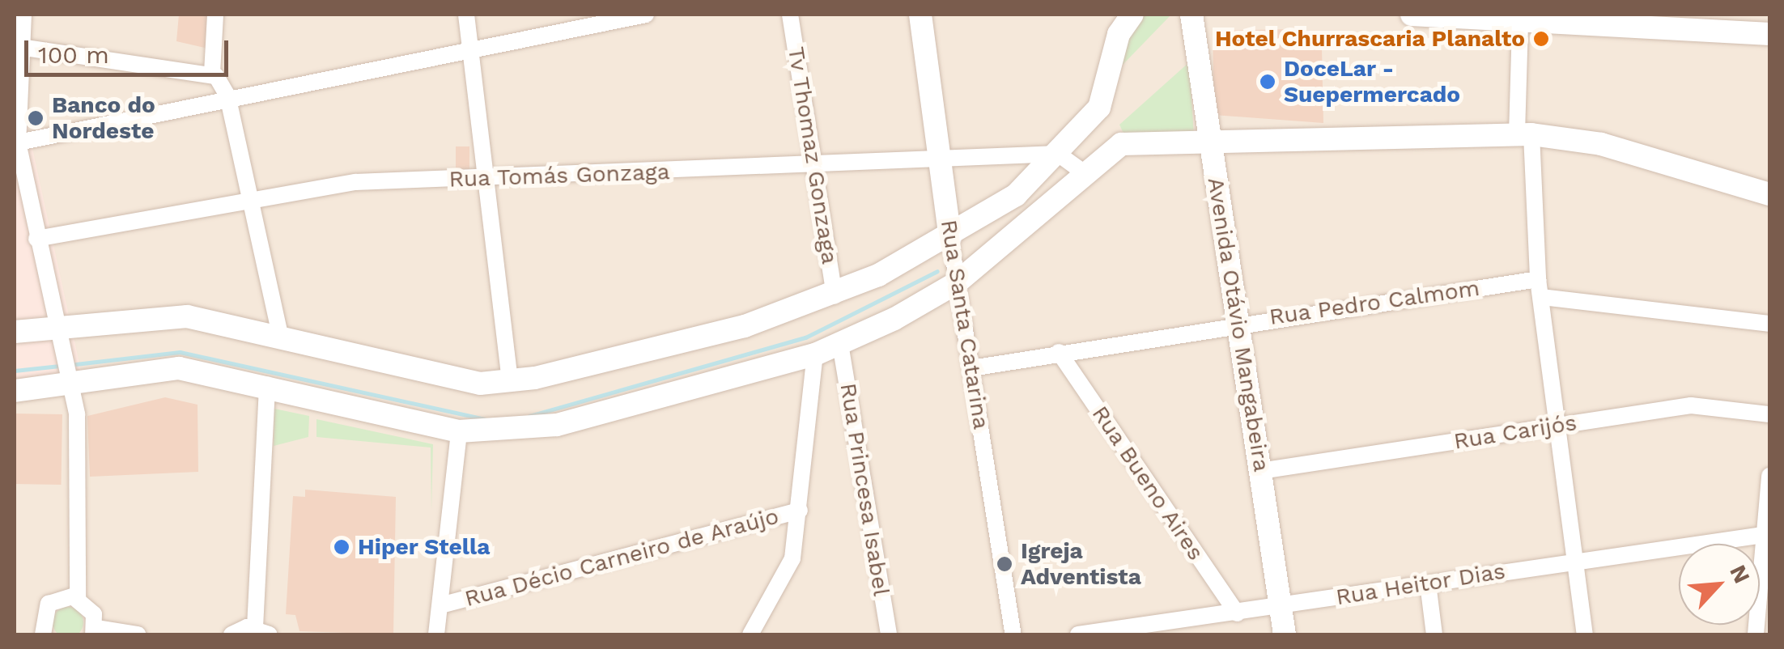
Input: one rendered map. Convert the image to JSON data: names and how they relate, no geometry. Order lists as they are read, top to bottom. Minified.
{"streets":{"main road":["Rua Santa Catarina","Avenida Otávio Mangabeira"],"street":["Tv Thomaz Gonzaga","Rua Tomás Gonzaga","Rua Pedro Calmom","Rua Carijós","Rua Bueno Aires","Rua Princesa Isabel","Rua Décio Carneiro de Araújo","Rua Heitor Dias"]},"crossings":[["Tv Thomaz Gonzaga","Rua Tomás Gonzaga"],["Rua Tomás Gonzaga","Rua Santa Catarina"],["Rua Pedro Calmom","Rua Santa Catarina"],["Rua Pedro Calmom","Avenida Otávio Mangabeira"],["Rua Pedro Calmom","Rua Bueno Aires"],["Avenida Otávio Mangabeira","Rua Carijós"],["Avenida Otávio Mangabeira","Rua Heitor Dias"],["Rua Bueno Aires","Rua Heitor Dias"]],"places":["Hotel Churrascaria Planalto","DoceLar - Suepermercado","Banco do Nordeste","Hiper Stella","Igreja Adventista"],"scale_bar":"100 m","north":"top right"}
